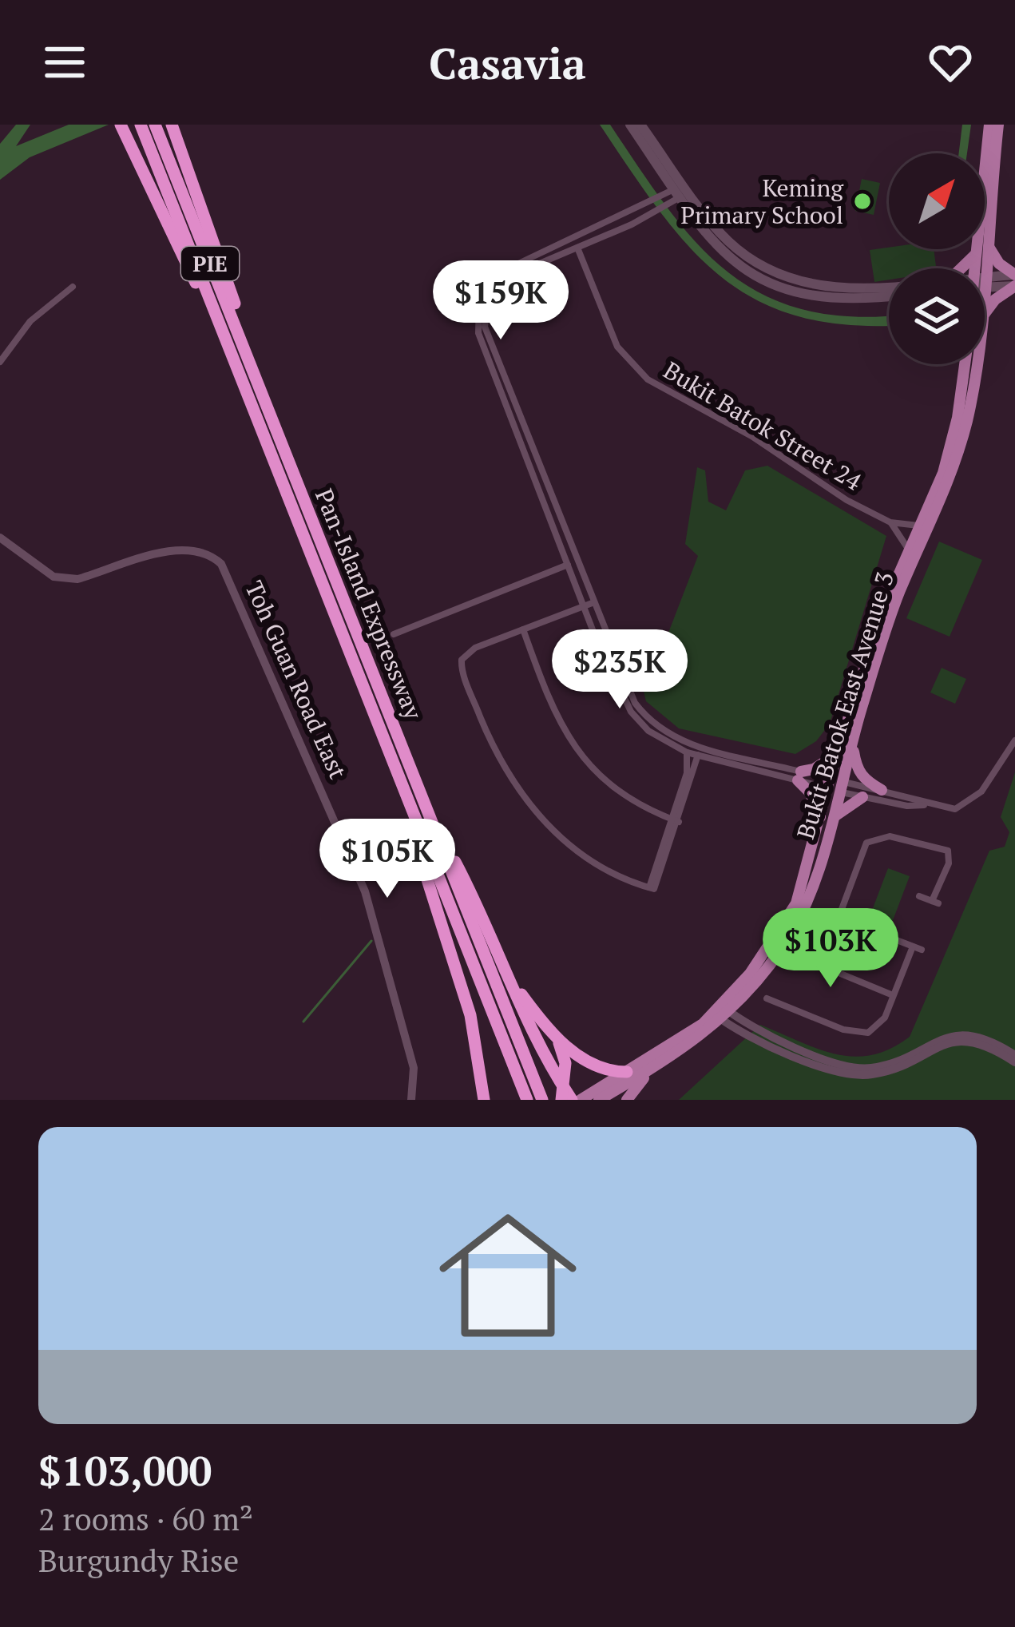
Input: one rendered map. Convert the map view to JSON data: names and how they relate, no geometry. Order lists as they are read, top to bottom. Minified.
{"streets":{"highway":["PIE","Pan-Island Expressway"],"main road":["Bukit Batok East Avenue 3"],"street":["Bukit Batok Street 24","Toh Guan Road East"]},"crossings":[["Bukit Batok Street 24","Bukit Batok East Avenue 3"]],"places":["Keming Primary School"],"north":"top right","page":{"header":"Casavia","price":["$159K","$235K","$105K","$103K"],"list":[{"name":"$103,000","note":"2 rooms · 60 m² · Burgundy Rise"}]}}
